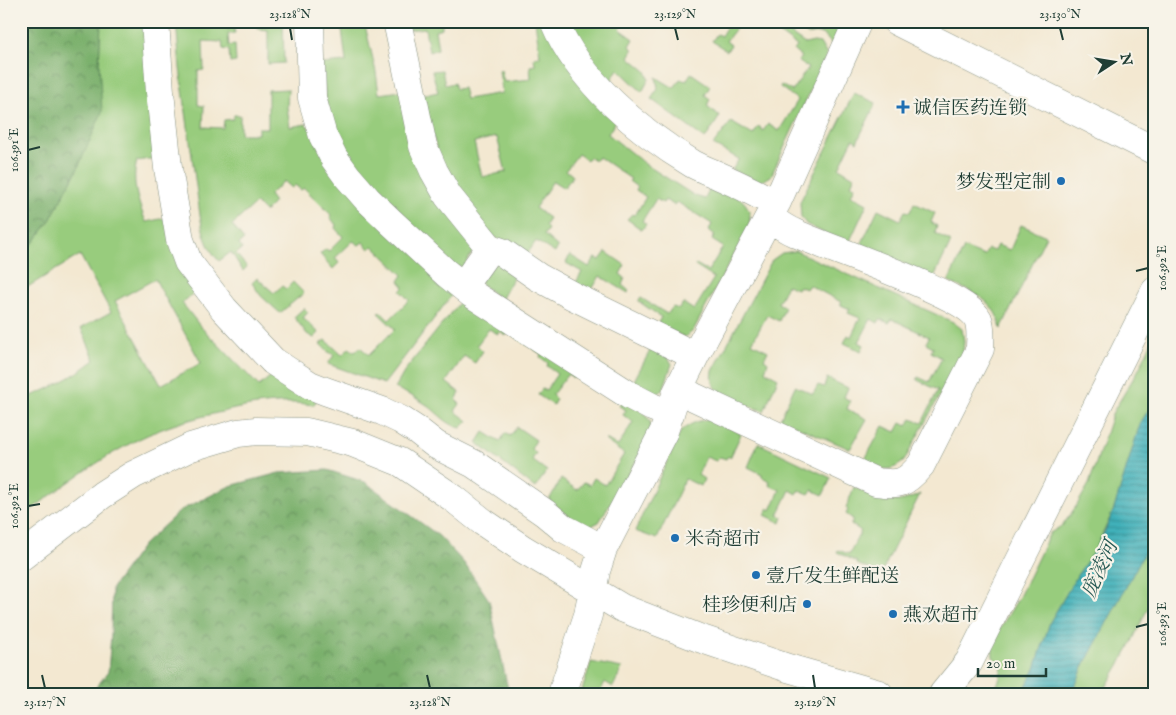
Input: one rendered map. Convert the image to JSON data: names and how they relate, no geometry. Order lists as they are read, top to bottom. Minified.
{"water":["庞凌河"],"places":{"health":["诚信医药连锁"],"other":["梦发型定制","米奇超市","壹斤发生鲜配送","桂珍便利店","燕欢超市"]},"scale_bar":"20 m","north":"right","coordinates":["23.128°N","23.129°N","23.130°N","106.391°E","106.392°E","106.393°E","23.127°N"]}
